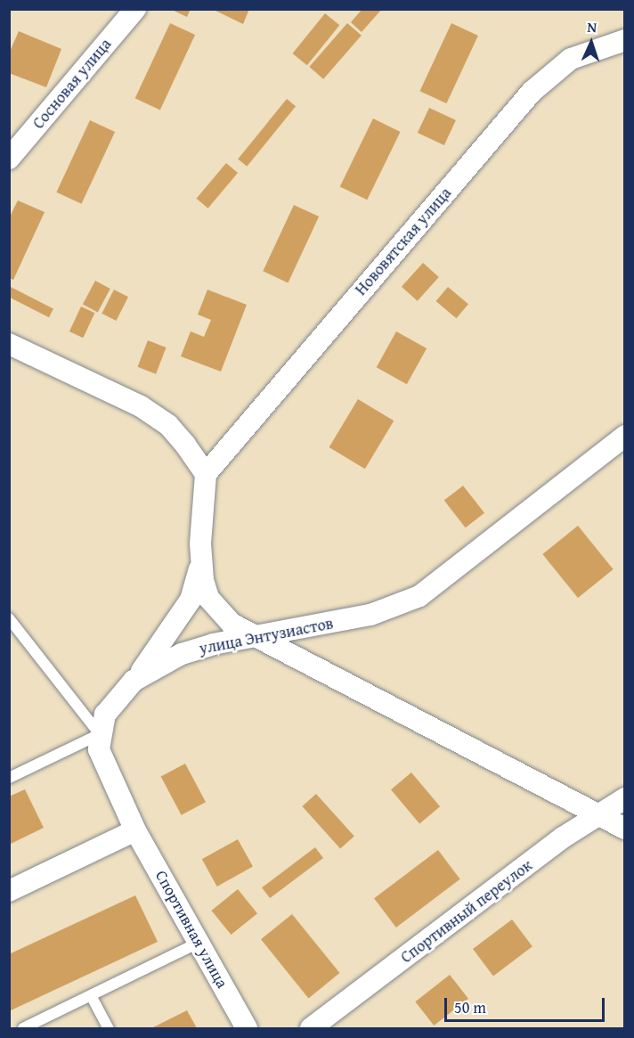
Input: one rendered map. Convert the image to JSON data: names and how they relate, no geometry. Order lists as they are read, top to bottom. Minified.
{"streets":{"street":["Сосновая улица","Нововятская улица","улица Энтузиастов","Спортивный переулок","Спортивная улица"]},"crossings":[["улица Энтузиастов","Спортивная улица"]],"scale_bar":"50 m","north":"top"}
